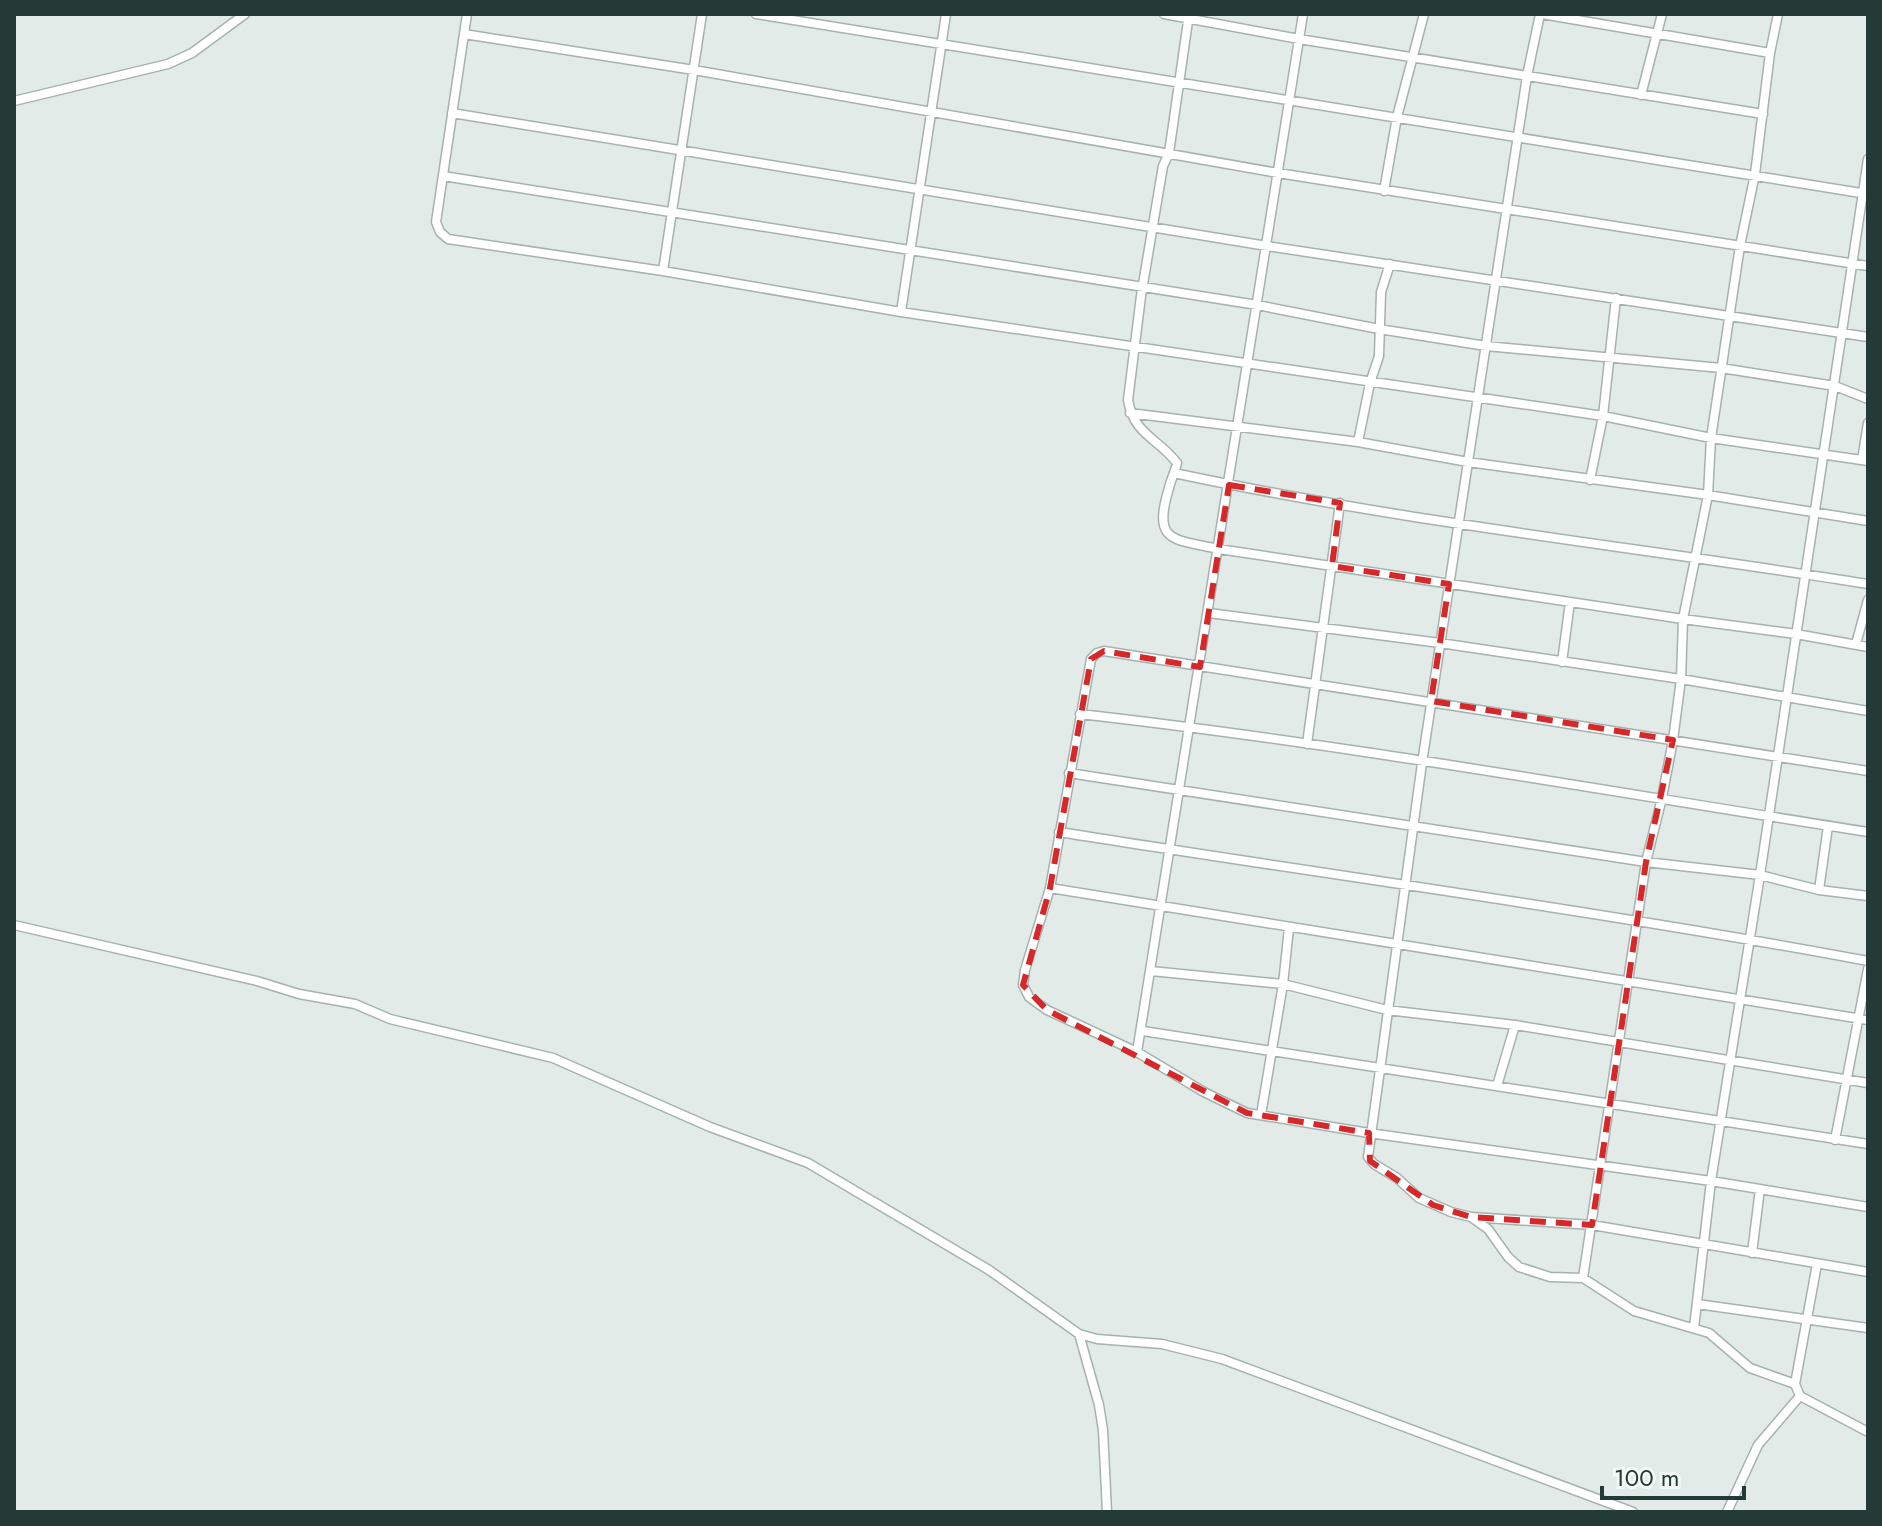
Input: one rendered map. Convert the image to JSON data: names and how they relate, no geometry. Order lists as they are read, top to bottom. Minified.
{"scale_bar":"100 m"}
